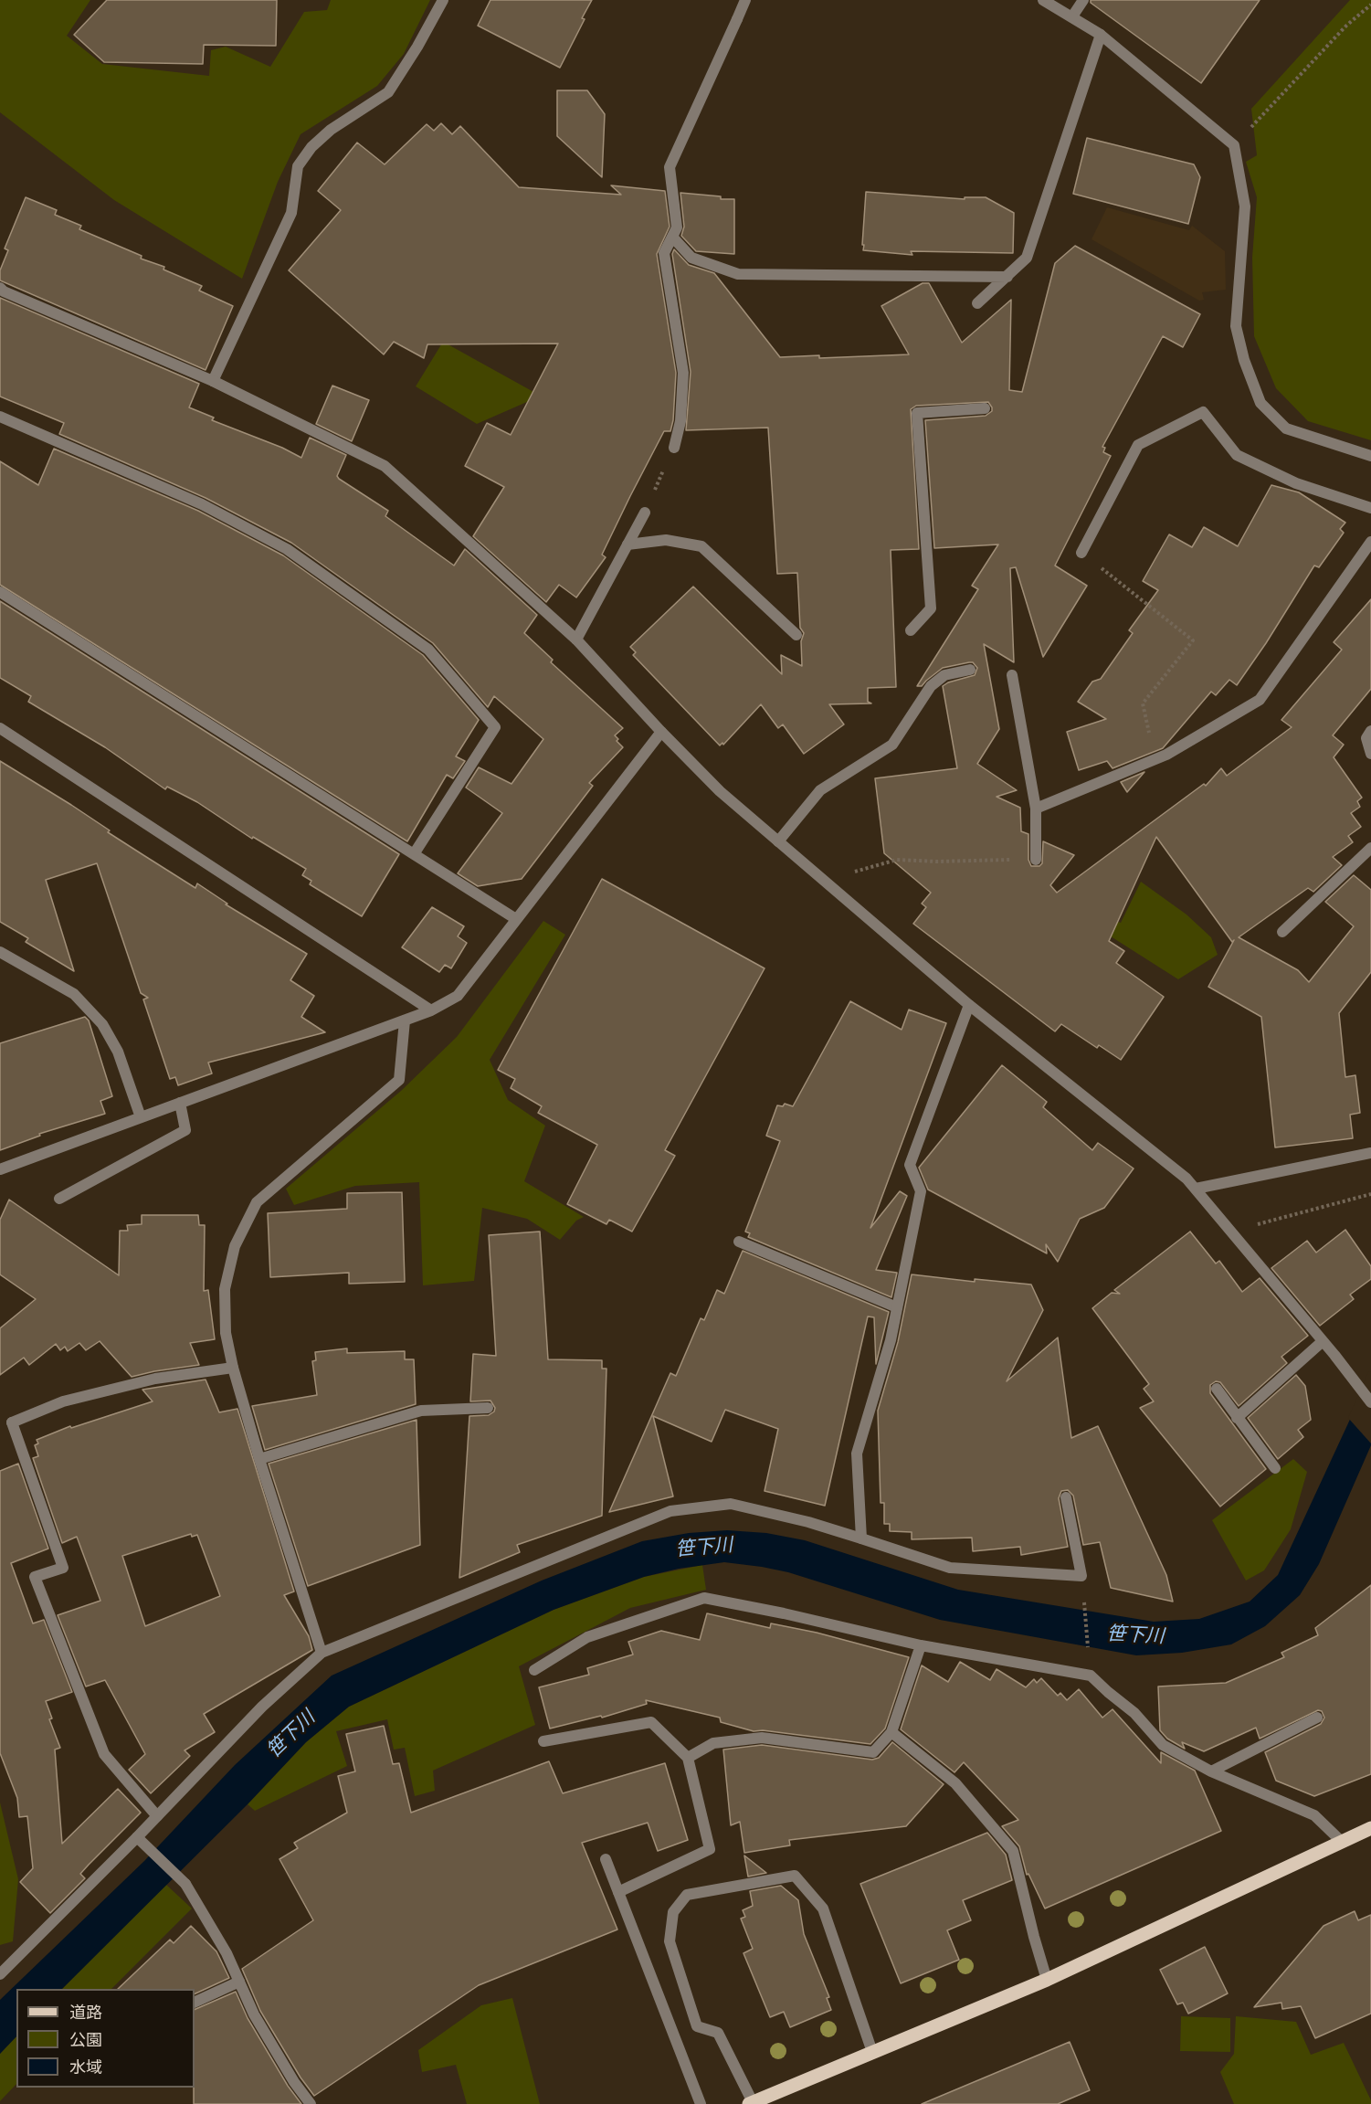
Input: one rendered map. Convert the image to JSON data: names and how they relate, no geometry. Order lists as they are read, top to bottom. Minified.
{"water":["笹下川"],"legend":["道路","公園","水域"]}
